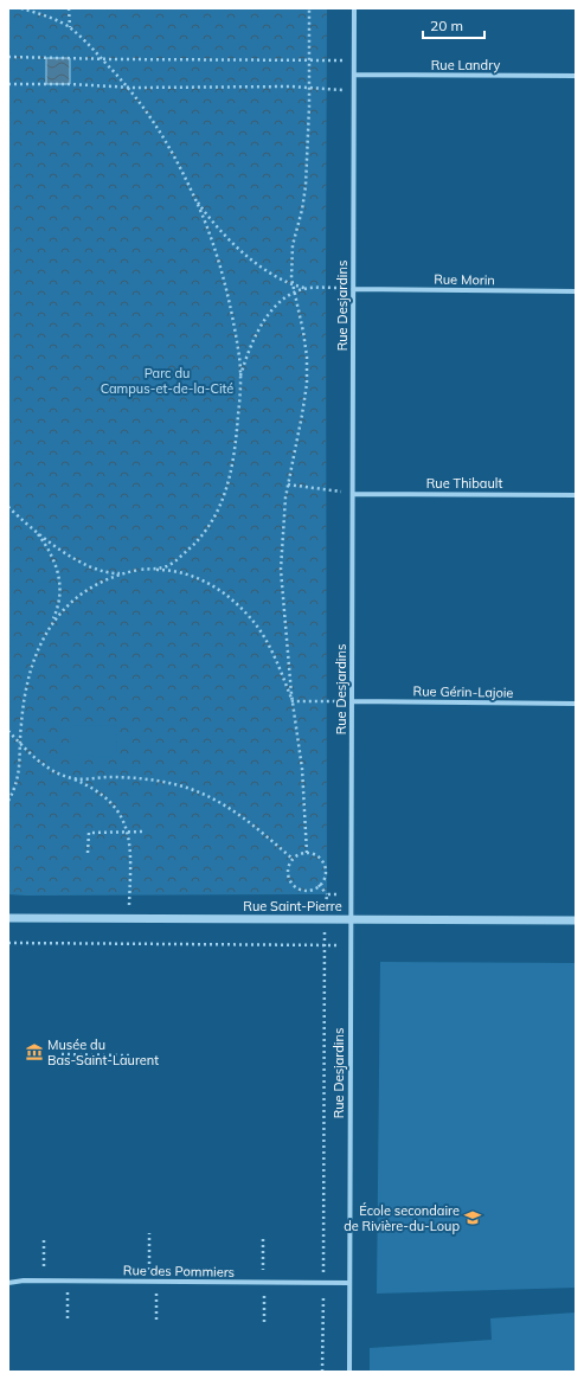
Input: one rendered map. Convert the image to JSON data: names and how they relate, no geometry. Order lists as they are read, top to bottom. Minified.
{"streets":{"street":["Rue Landry","Rue Morin","Rue Desjardins","Rue Thibault","Rue Gérin-Lajoie","Rue Saint-Pierre","Rue des Pommiers"]},"crossings":[["Rue Landry","Rue Desjardins"],["Rue Morin","Rue Desjardins"],["Rue Desjardins","Rue Thibault"],["Rue Desjardins","Rue Gérin-Lajoie"],["Rue Desjardins","Rue Saint-Pierre"],["Rue Desjardins","Rue des Pommiers"]],"parks":["Parc du Campus-et-de-la-Cité"],"places":{"museum":["Musée du Bas-Saint-Laurent"],"school or university":["École secondaire de Rivière-du-Loup"]},"scale_bar":"20 m"}
